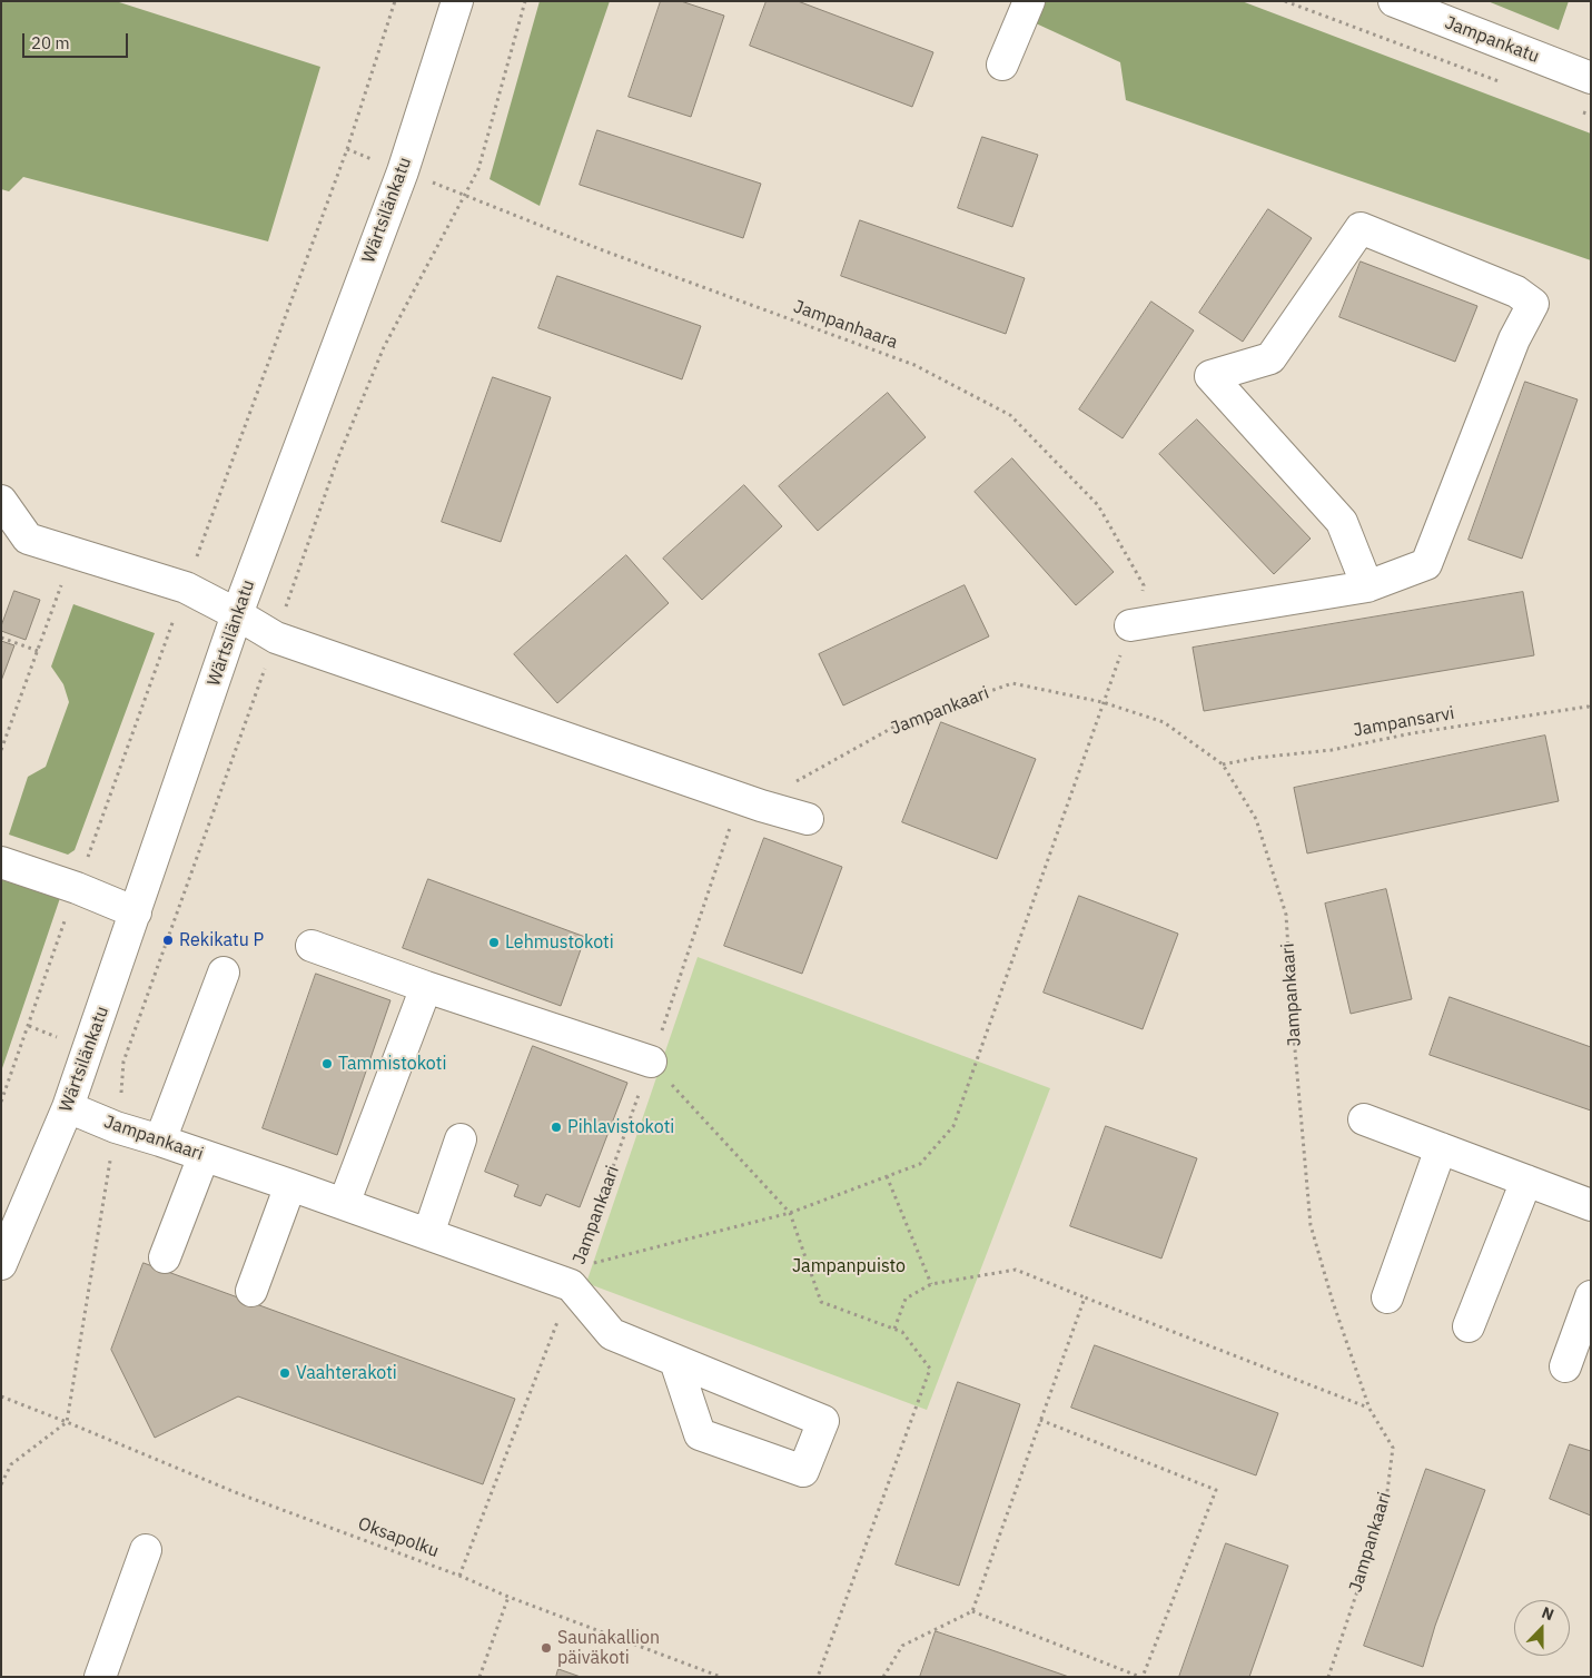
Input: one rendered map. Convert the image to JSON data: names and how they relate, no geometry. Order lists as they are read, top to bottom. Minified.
{"streets":{"street":["Jampankatu","Wärtsilänkatu","Jampankaari"],"path":["Jampanhaara","Jampansarvi","Oksapolku"]},"crossings":[["Wärtsilänkatu","Jampanhaara"],["Wärtsilänkatu","Jampankaari"],["Jampanhaara","Jampankaari"],["Jampankaari","Jampansarvi"]],"parks":["Jampanpuisto"],"places":["Rekikatu P","Lehmustokoti","Tammistokoti","Pihlavistokoti","Vaahterakoti","Saunakallion päiväkoti"],"scale_bar":"20 m","north":"top"}
